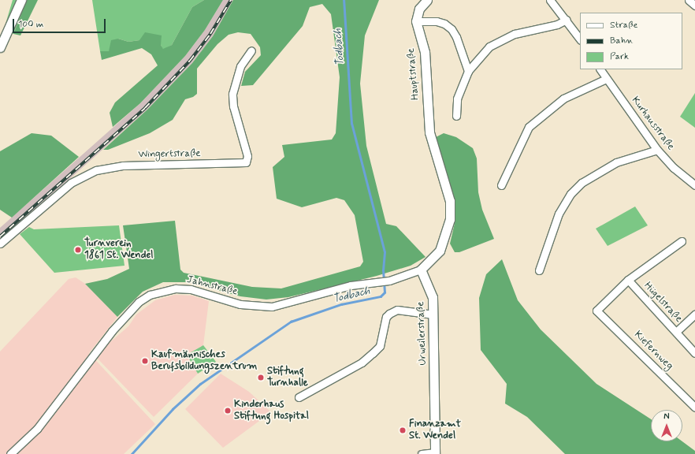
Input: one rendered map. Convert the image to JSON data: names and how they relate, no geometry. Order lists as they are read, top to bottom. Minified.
{"streets":{"main road":["Hauptstraße","Urweilerstraße"],"street":["Kurhausstraße","Wingertstraße","Jahnstraße","Hügelstraße","Kiefernweg"]},"crossings":[["Hauptstraße","Jahnstraße"],["Hauptstraße","Urweilerstraße"],["Jahnstraße","Urweilerstraße"],["Hügelstraße","Kiefernweg"]],"water":["Todbach"],"places":["Turnverein 1861 St. Wendel","Kaufmännisches Berufsbildungszentrum","Stiftung Turnhalle","Kinderhaus Stiftung Hospital","Finanzamt St. Wendel"],"legend":["Straße","Bahn","Park"],"scale_bar":"100 m","north":"top"}
